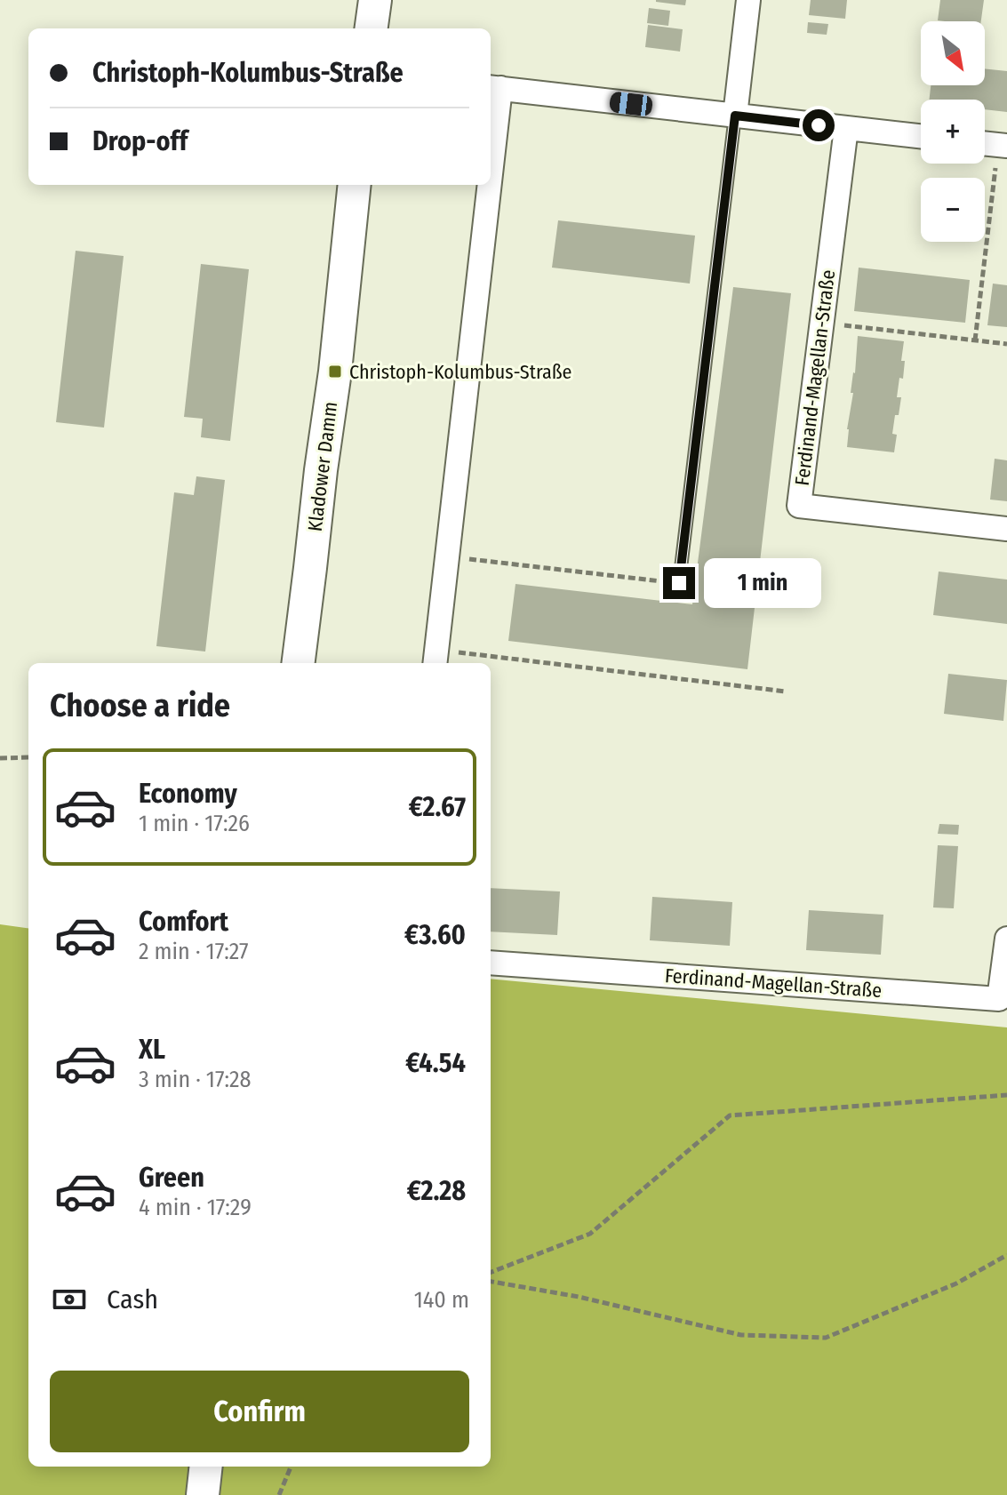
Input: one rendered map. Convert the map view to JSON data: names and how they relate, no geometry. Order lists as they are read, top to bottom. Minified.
{"streets":{"main road":["Kladower Damm"],"street":["Ferdinand-Magellan-Straße"]},"places":{"transit":["Christoph-Kolumbus-Straße"]},"north":"bottom right","page":{"map_buttons":["+","−"],"banner":["Christoph-Kolumbus-Straße","Drop-off"],"bubble":"1 min","heading":"Choose a ride","list":[{"name":"Economy","note":"1 min · 17:26","value":"€2.67"},{"name":"Comfort","note":"2 min · 17:27","value":"€3.60"},{"name":"XL","note":"3 min · 17:28","value":"€4.54"},{"name":"Green","note":"4 min · 17:29","value":"€2.28"}],"pay":["Cash","140 m"],"buttons":"Confirm"}}
